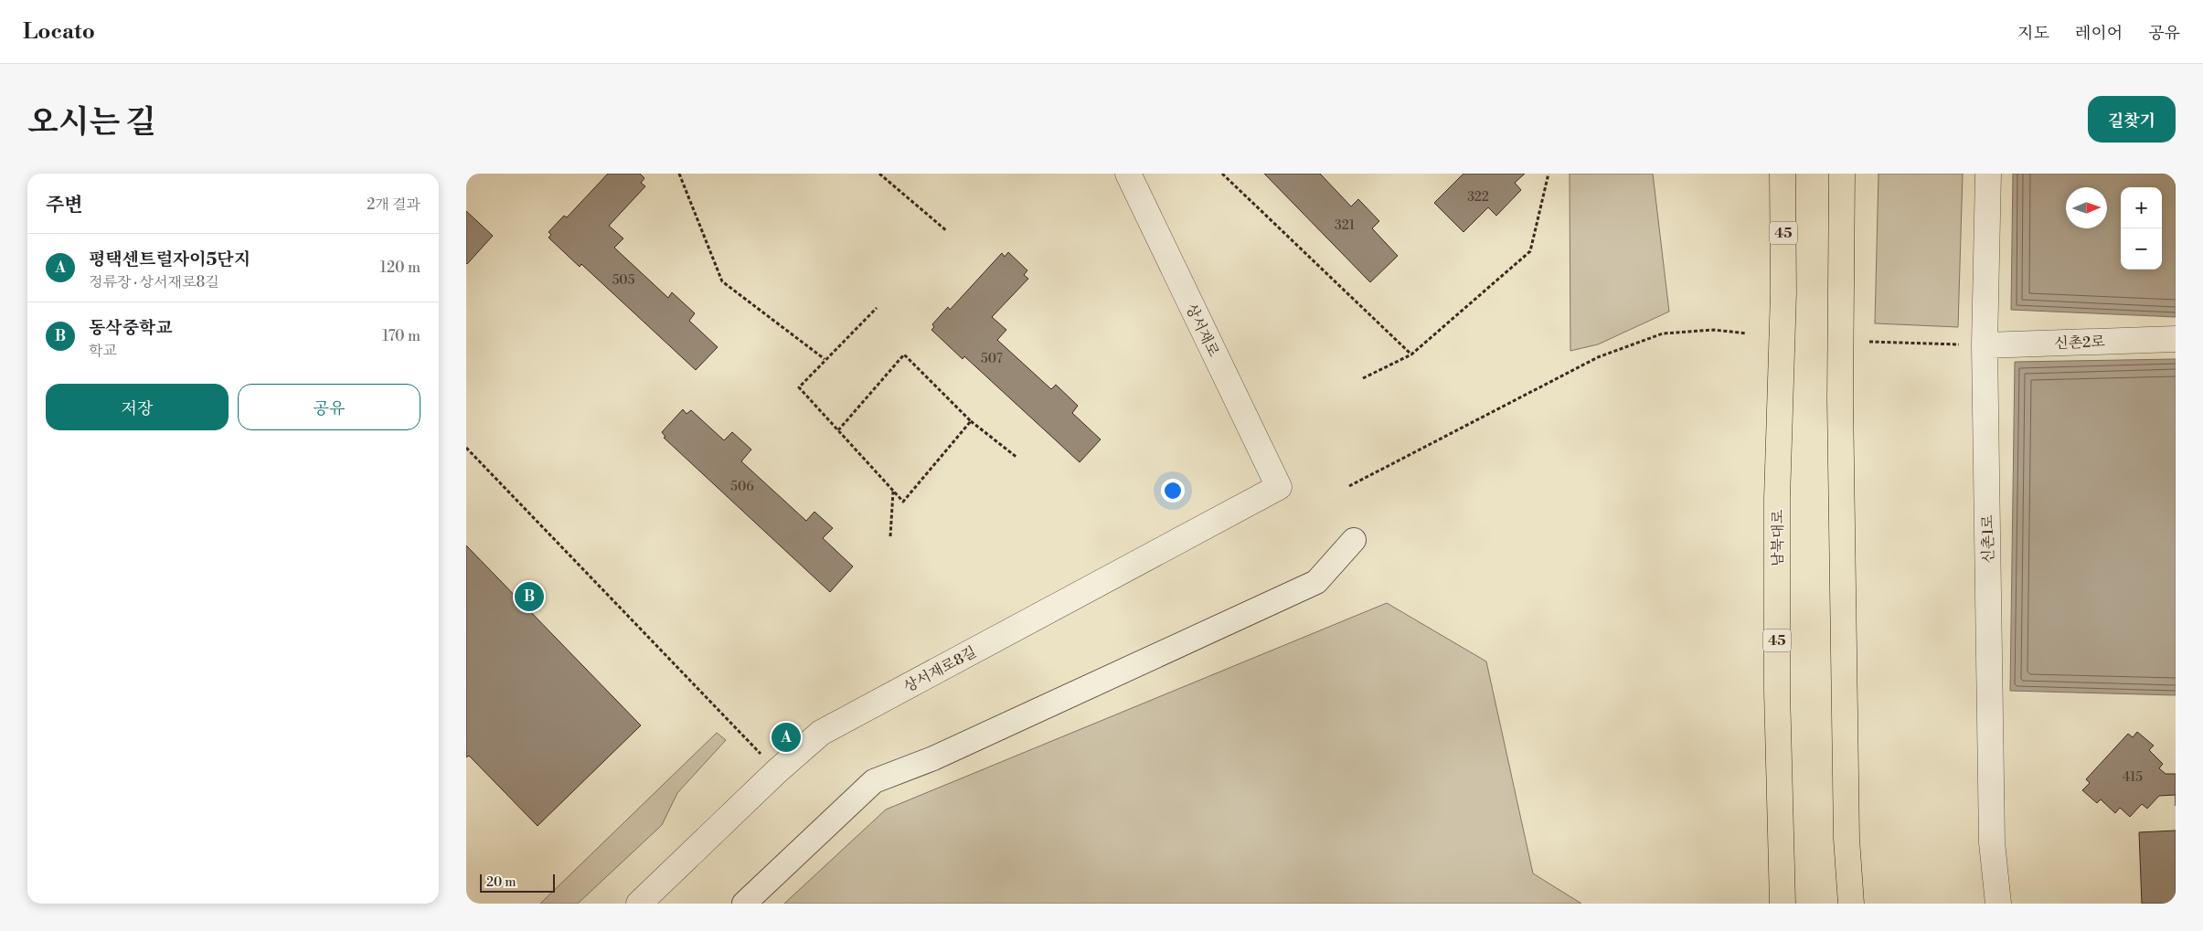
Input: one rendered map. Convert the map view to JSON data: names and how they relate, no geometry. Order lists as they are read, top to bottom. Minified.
{"streets":{"highway":["45","남북대로"],"street":["상서재로","신촌2로","신촌1로","상서재로8길"]},"crossings":[["상서재로","상서재로8길"],["신촌2로","신촌1로"]],"house_numbers":["322","321","505","507","506","415"],"scale_bar":"20 m","north":"right","page":{"header":"Locato","nav":["지도","레이어","공유"],"title":"오시는 길","buttons":["길찾기",["저장","공유"]],"heading":["주변","2개 결과"],"map_buttons":["+","−"],"list":[{"mark":"A","name":"평택센트럴자이5단지","note":"정류장 · 상서재로8길","value":"120 m"},{"mark":"B","name":"동삭중학교","note":"학교","value":"170 m"}],"pins":["B","A"],"scale":"20 m"}}
